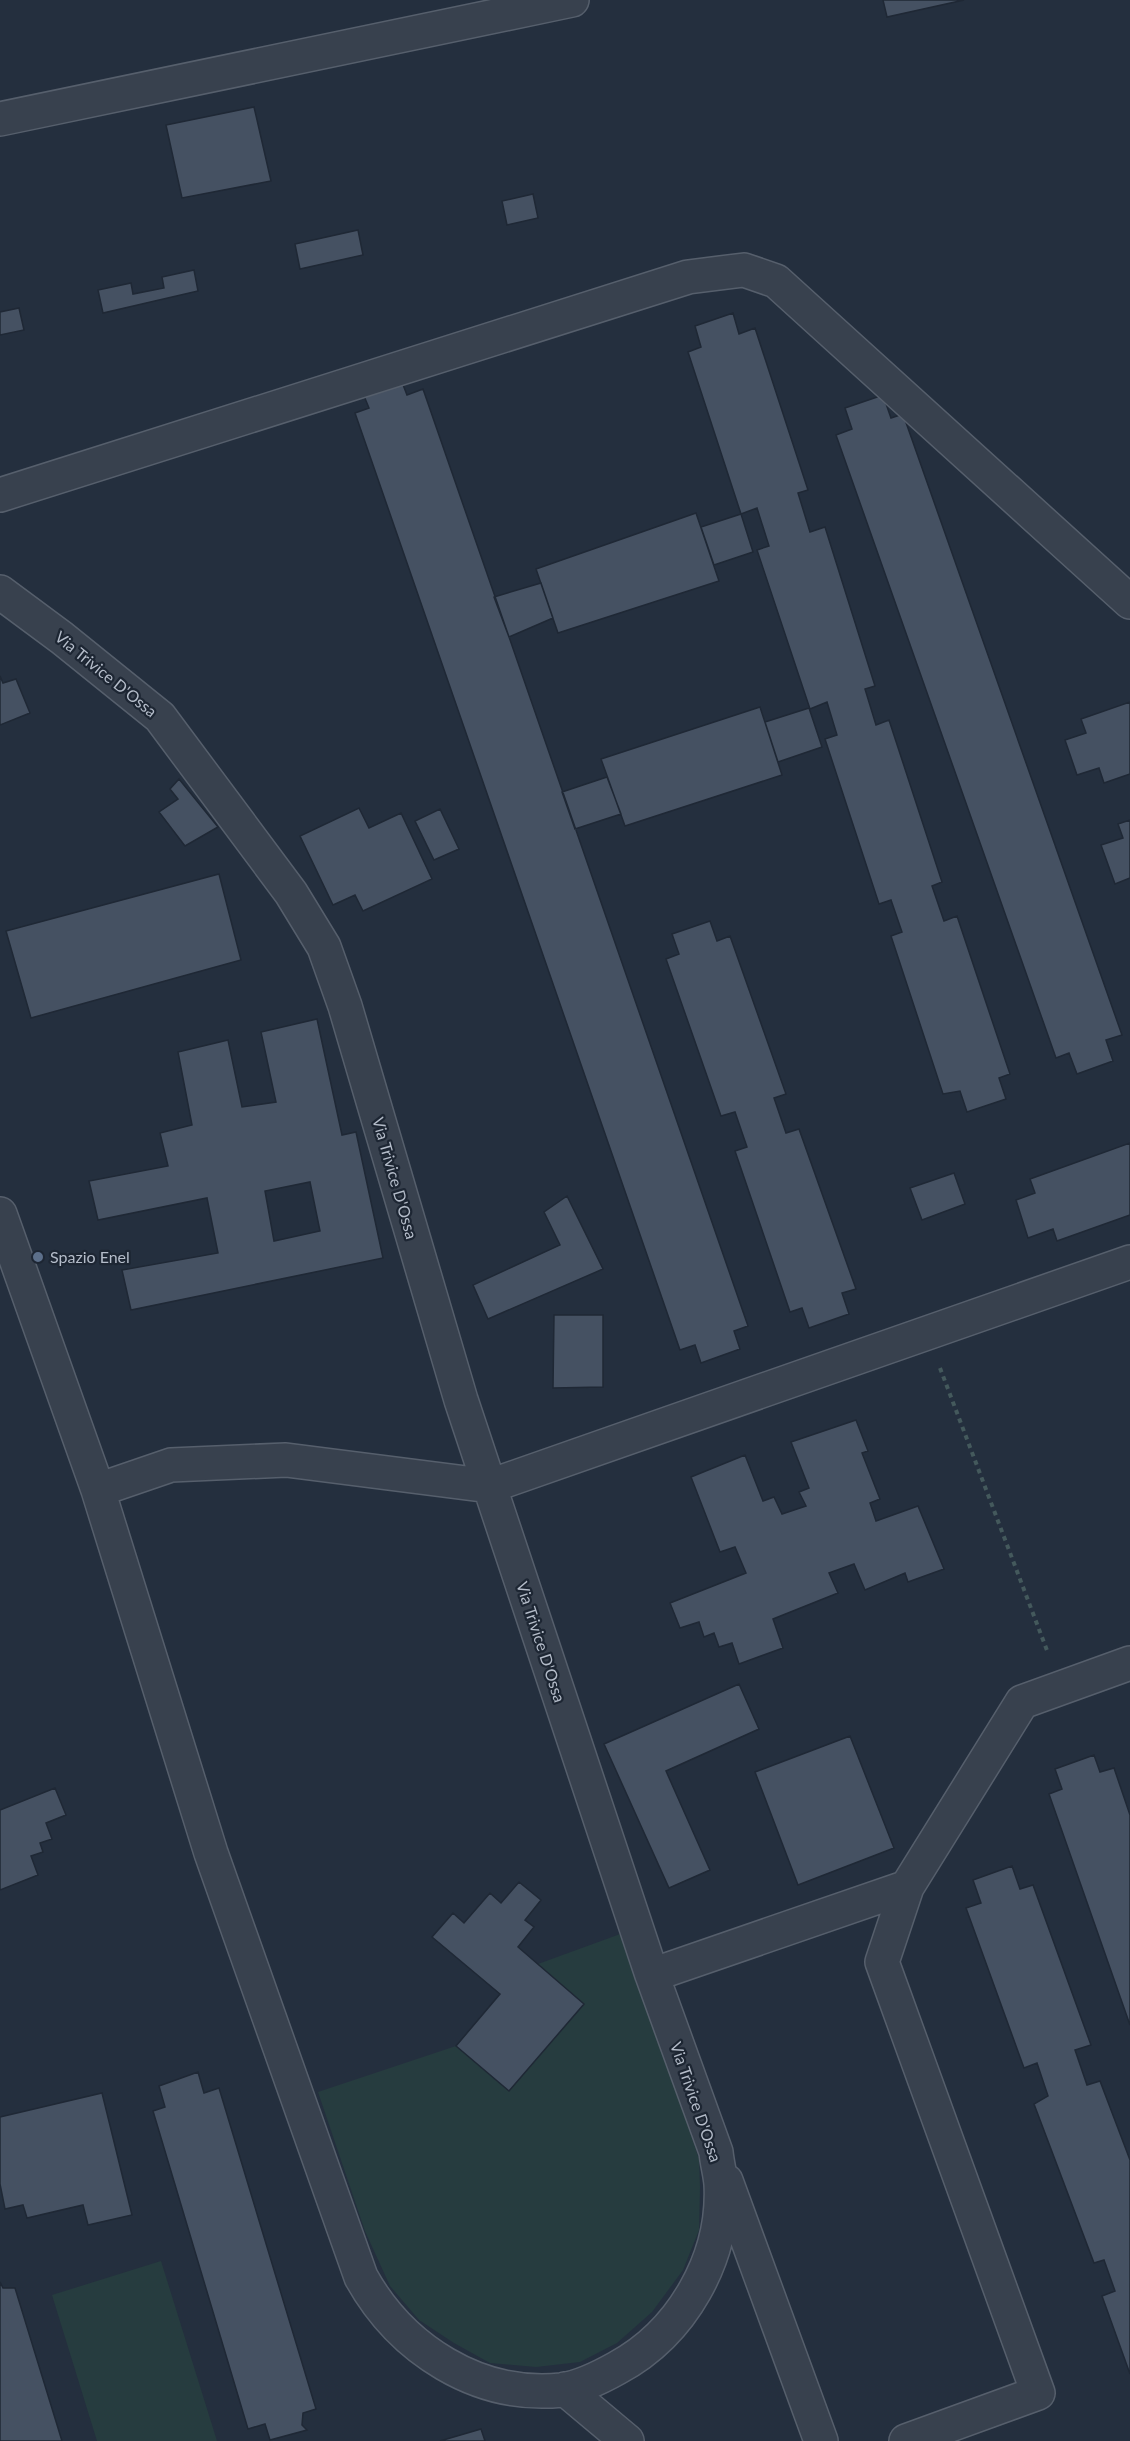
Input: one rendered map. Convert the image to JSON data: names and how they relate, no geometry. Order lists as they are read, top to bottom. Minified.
{"streets":{"street":["Via Trivice D'Ossa"]},"places":["Spazio Enel"]}
